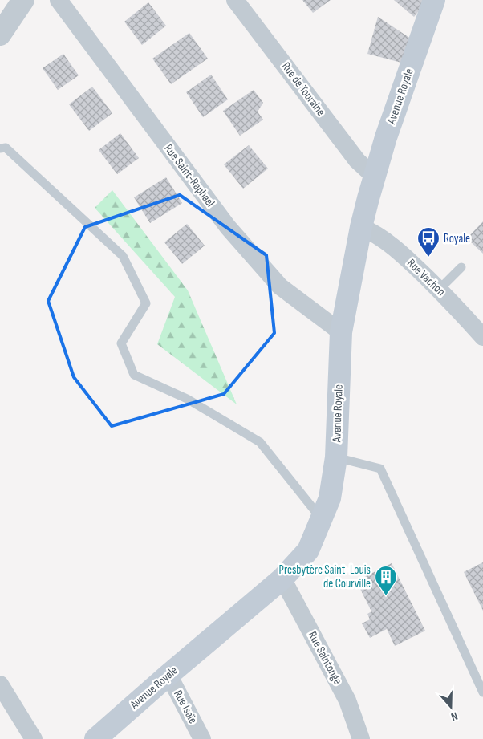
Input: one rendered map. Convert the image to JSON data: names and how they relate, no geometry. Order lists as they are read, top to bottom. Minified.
{"streets":{"main road":["Avenue Royale"],"street":["Rue de Touraine","Rue Saint-Raphael","Rue Vachon","Rue Saintonge","Rue Isaïe"]},"crossings":[["Rue de Touraine","Avenue Royale"],["Avenue Royale","Rue Saint-Raphael"],["Avenue Royale","Rue Vachon"],["Avenue Royale","Rue Saintonge"],["Avenue Royale","Rue Isaïe"]],"places":{"bus stop":["Royale"],"building":["Presbytère Saint-Louis de Courville"]},"north":"bottom"}
